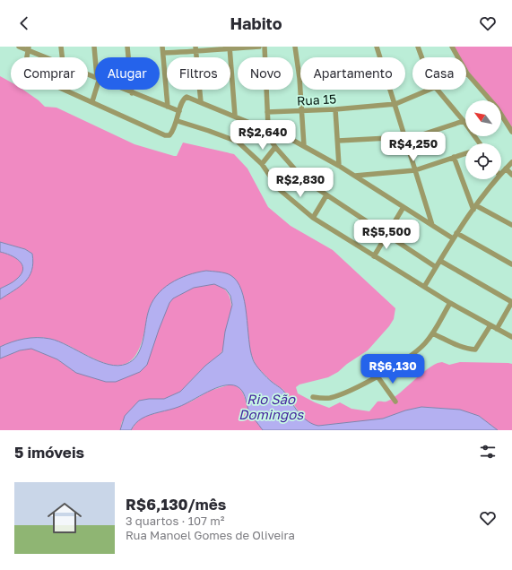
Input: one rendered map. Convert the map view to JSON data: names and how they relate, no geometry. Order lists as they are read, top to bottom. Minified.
{"streets":{"street":["Rua 15"]},"water":["Rio São Domingos"],"north":"top left","page":{"header":"Habito","chip":["Comprar","Alugar","Filtros","Novo","Apartamento","Casa"],"price":["R$2,640","R$4,250","R$2,830","R$5,500","R$6,130"],"heading":"5 imóveis","list":[{"name":"R$6,130/mês","note":"3 quartos · 107 m² · Rua Manoel Gomes de Oliveira"}]}}
